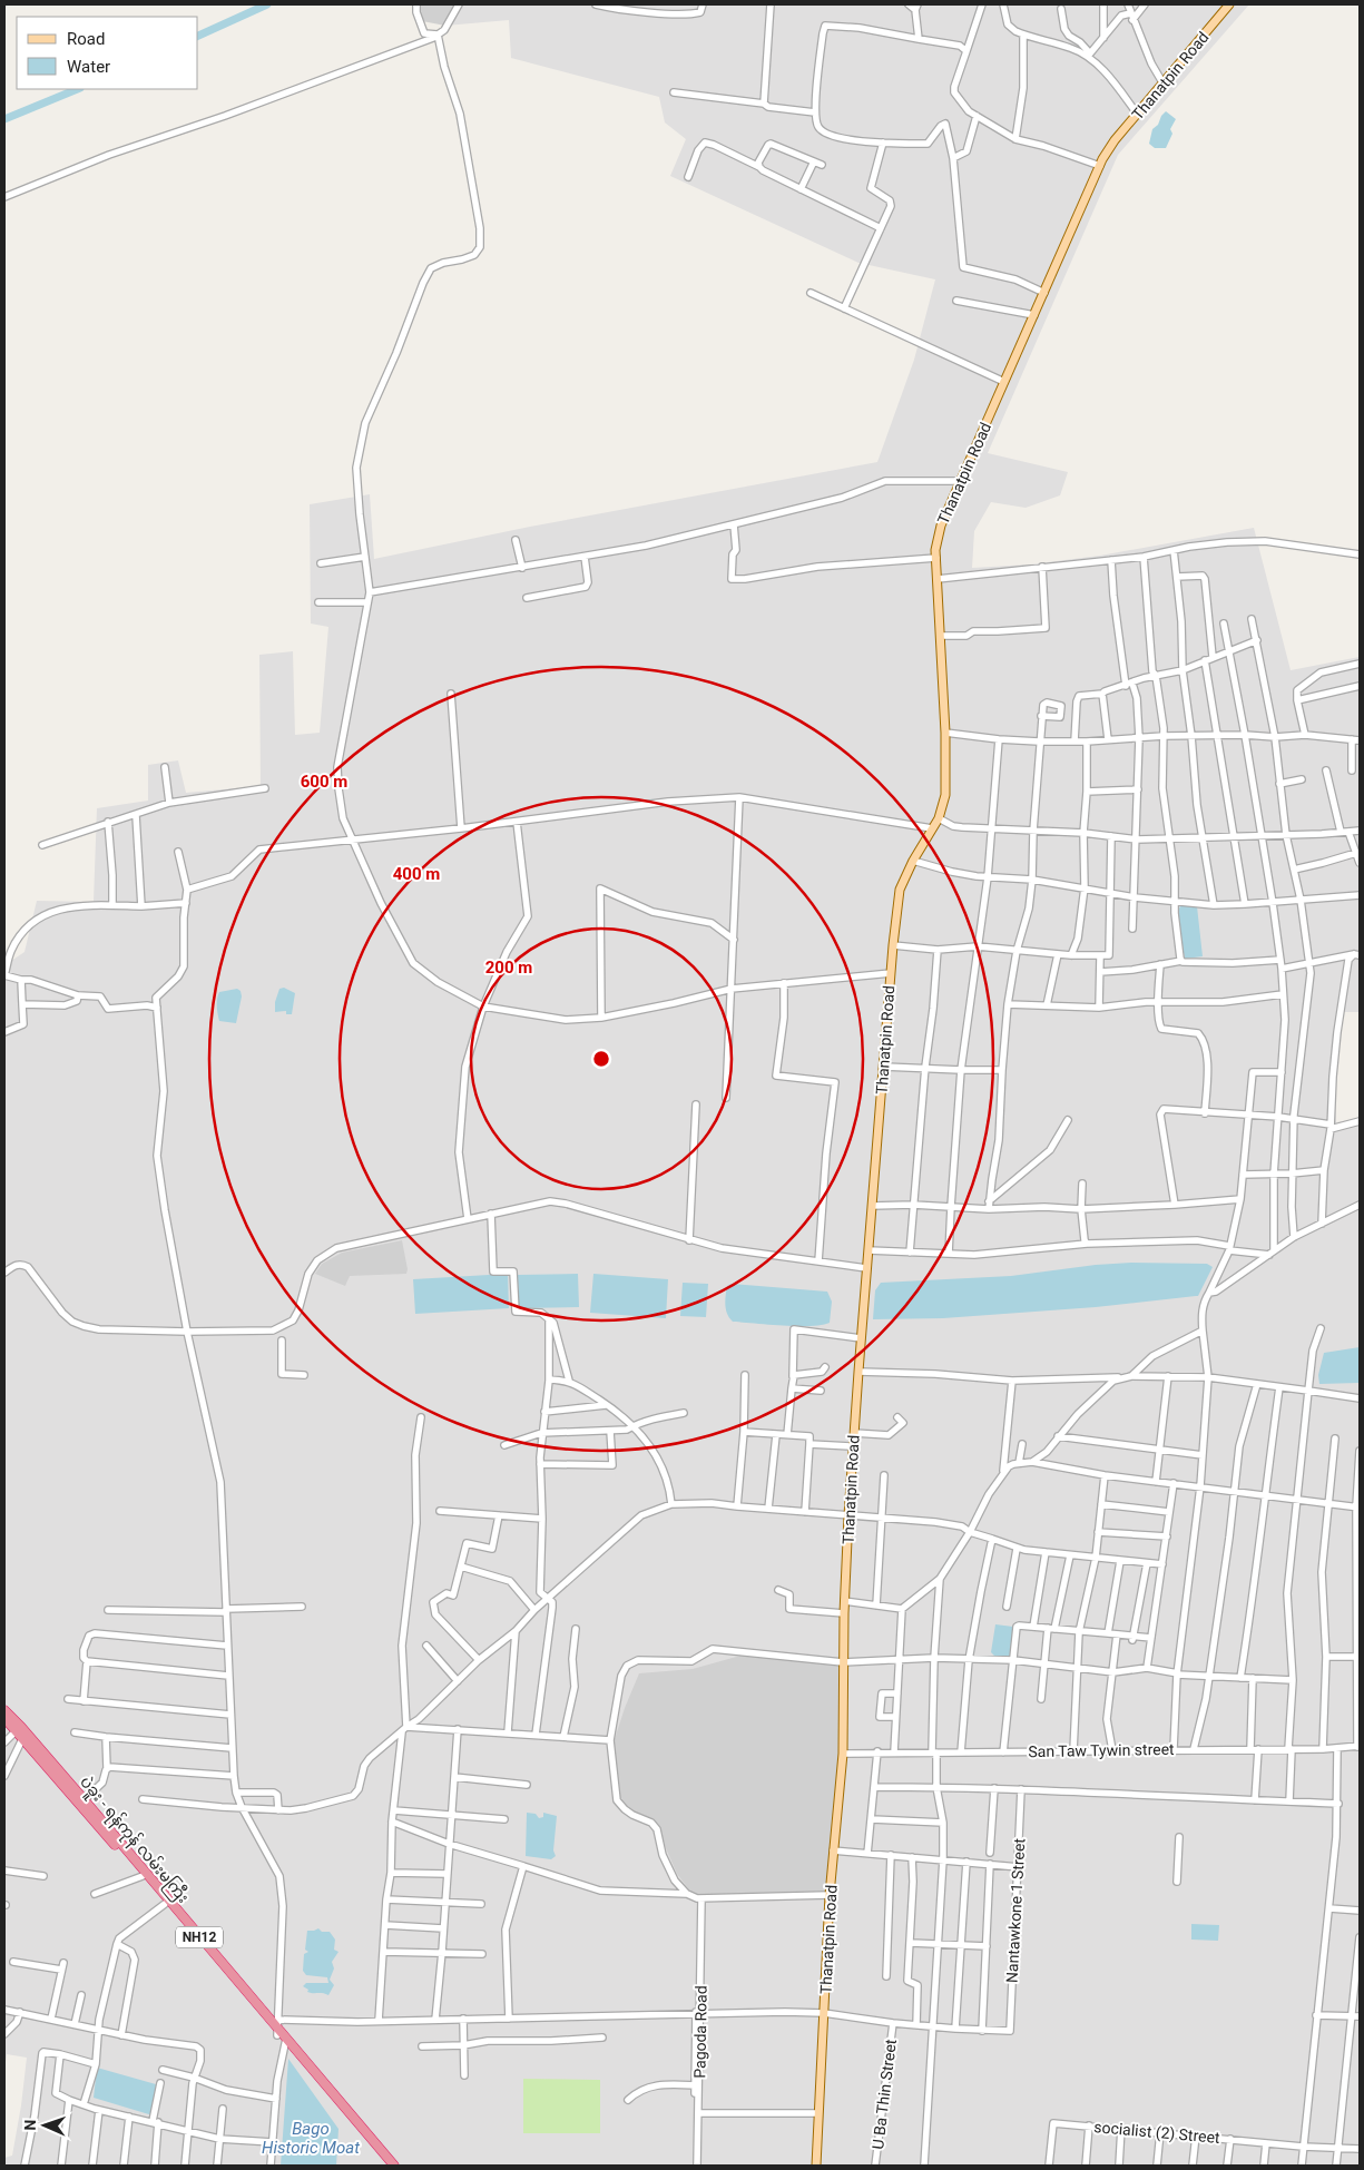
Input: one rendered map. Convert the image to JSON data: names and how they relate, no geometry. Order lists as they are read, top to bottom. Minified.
{"streets":{"highway":["ပဲခူး - ရန်ကုန် လမ်းမကြီး","NH12"],"main road":["Thanatpin Road"],"street":["San Taw Tywin street","Nantawkone 1 Street","Pagoda Road","U Ba Thin Street","socialist (2) Street"]},"crossings":[["Thanatpin Road","San Taw Tywin street"]],"water":["Bago Historic Moat"],"legend":["Road","Water"],"north":"left","rings":["600 m","400 m","200 m"]}
